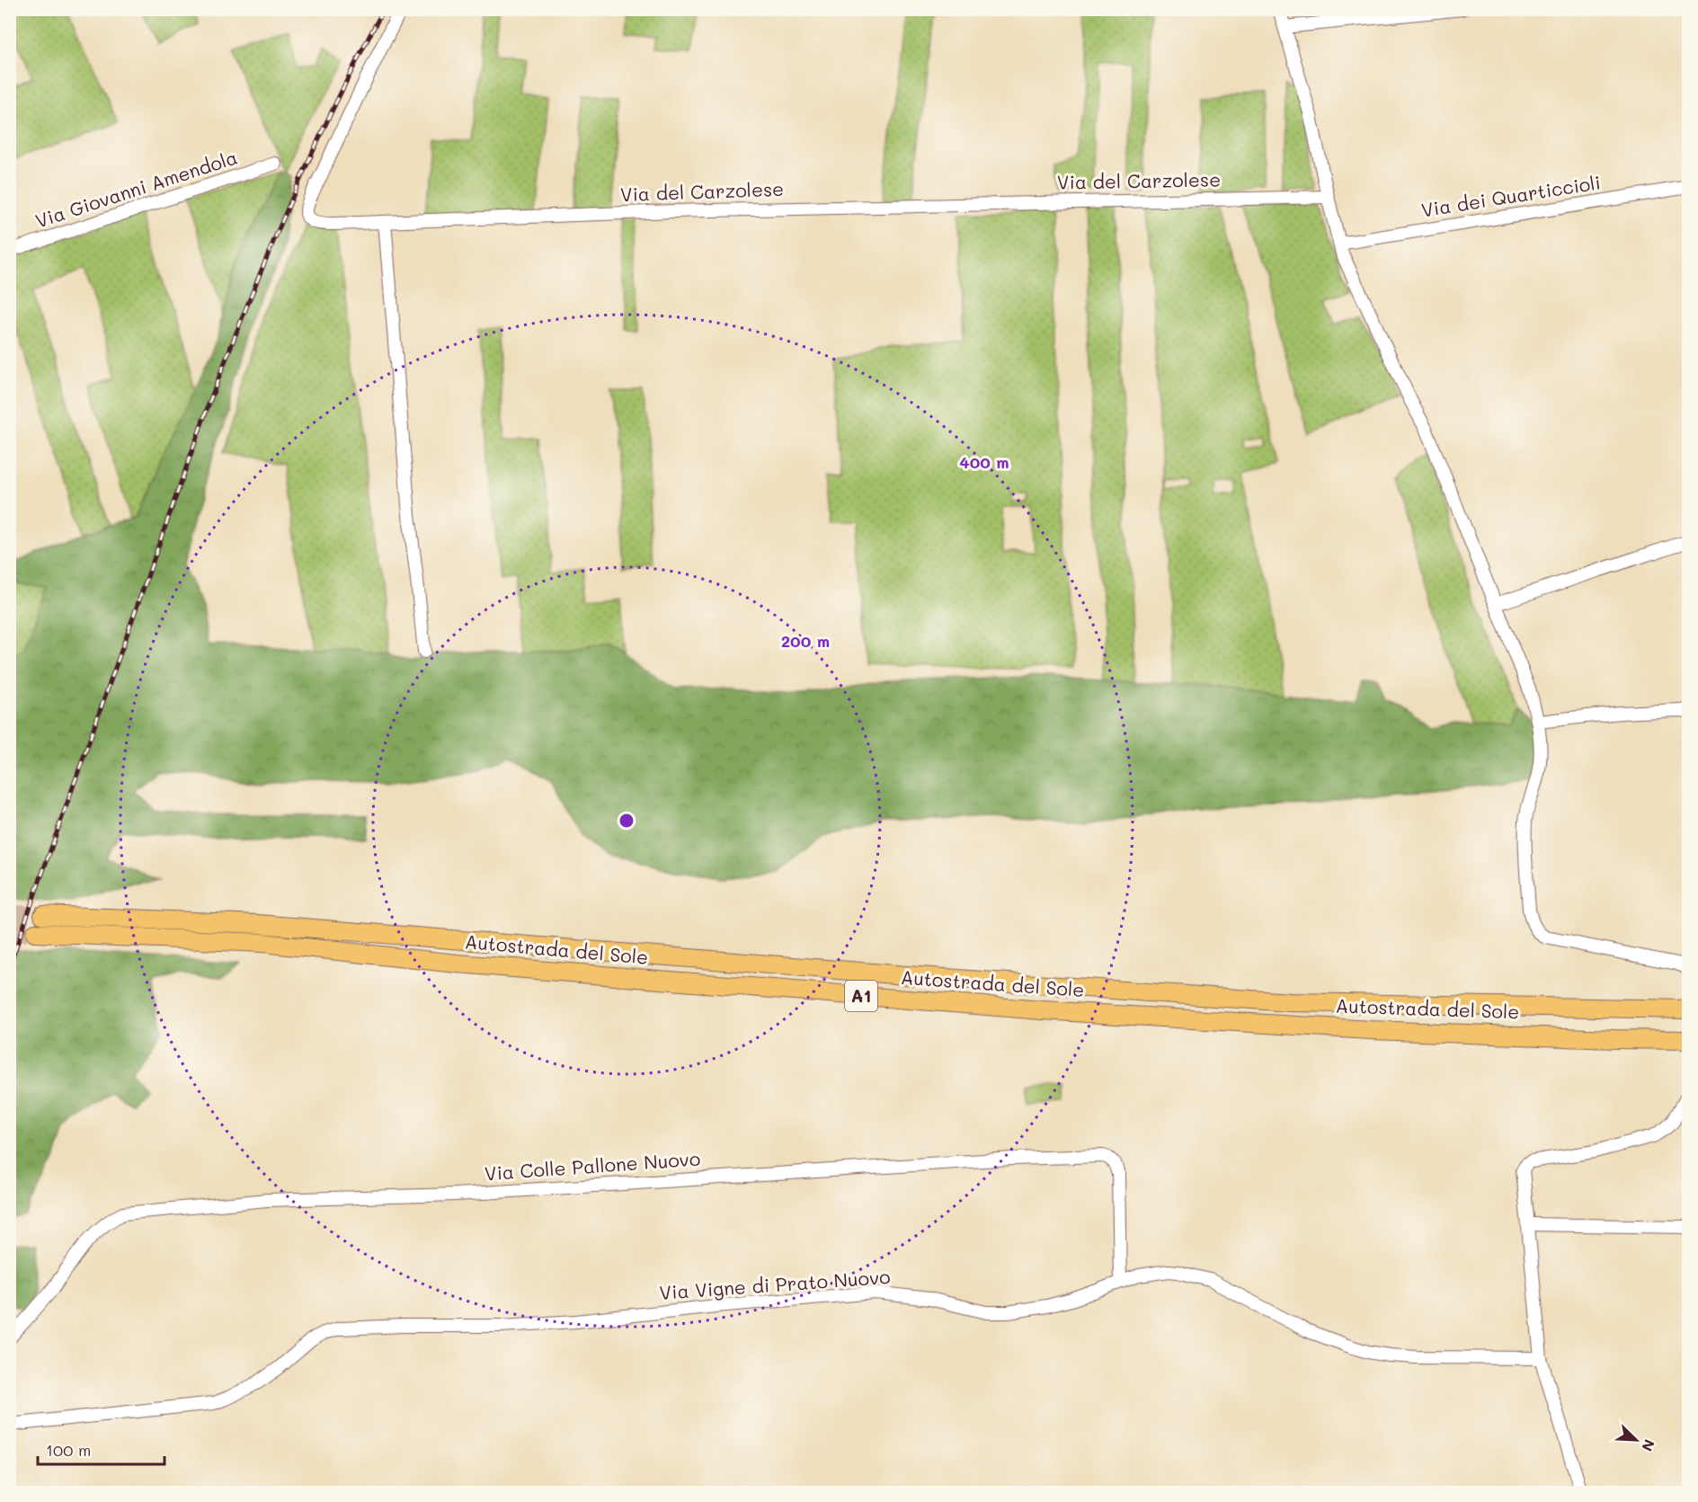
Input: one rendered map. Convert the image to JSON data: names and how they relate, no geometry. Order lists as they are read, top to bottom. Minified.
{"streets":{"highway":["Autostrada del Sole","A1"],"street":["Via del Carzolese","Via Giovanni Amendola","Via dei Quarticcioli","Via Colle Pallone Nuovo","Via Vigne di Prato Nuovo"]},"crossings":[["Via Colle Pallone Nuovo","Via Vigne di Prato Nuovo"]],"scale_bar":"100 m","north":"bottom right","rings":["400 m","200 m"]}
